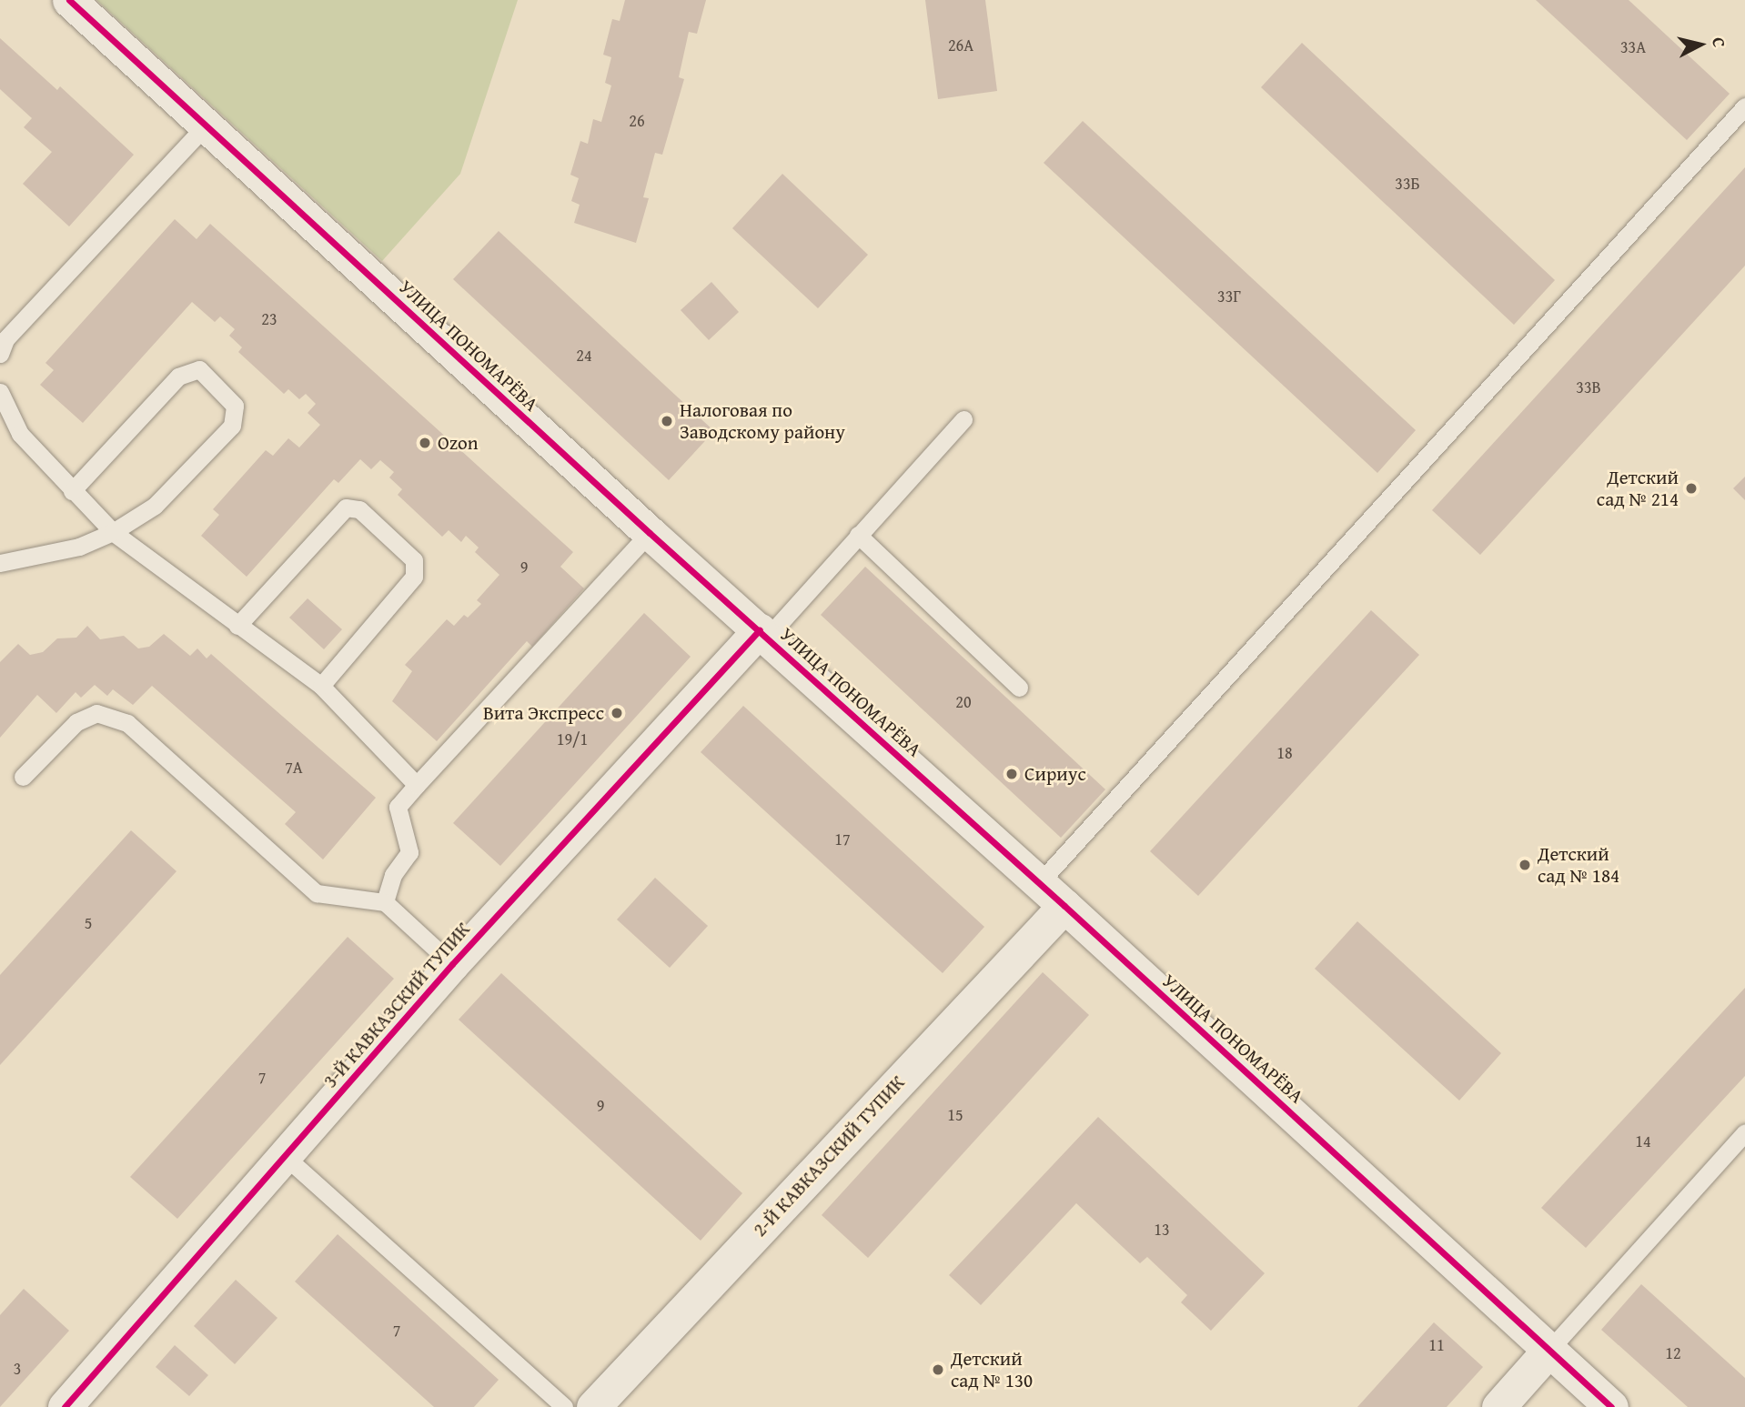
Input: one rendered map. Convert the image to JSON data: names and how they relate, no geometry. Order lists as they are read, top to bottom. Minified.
{"streets":{"street":["УЛИЦА ПОНОМАРЁВА","3-Й КАВКАЗСКИЙ ТУПИК","2-Й КАВКАЗСКИЙ ТУПИК"]},"crossings":[["УЛИЦА ПОНОМАРЁВА","3-Й КАВКАЗСКИЙ ТУПИК"],["УЛИЦА ПОНОМАРЁВА","2-Й КАВКАЗСКИЙ ТУПИК"]],"places":["Налоговая по Заводскому району","Ozon","Детский сад № 214","Вита Экспресс","Сириус","Детский сад № 184","Детский сад № 130"],"house_numbers":["26А","33А","26","33Б","33Г","23","24","33В","9","20","19/1","18","7А","17","5","7","9","15","14","13","7","11","12","3"],"north":"right"}
